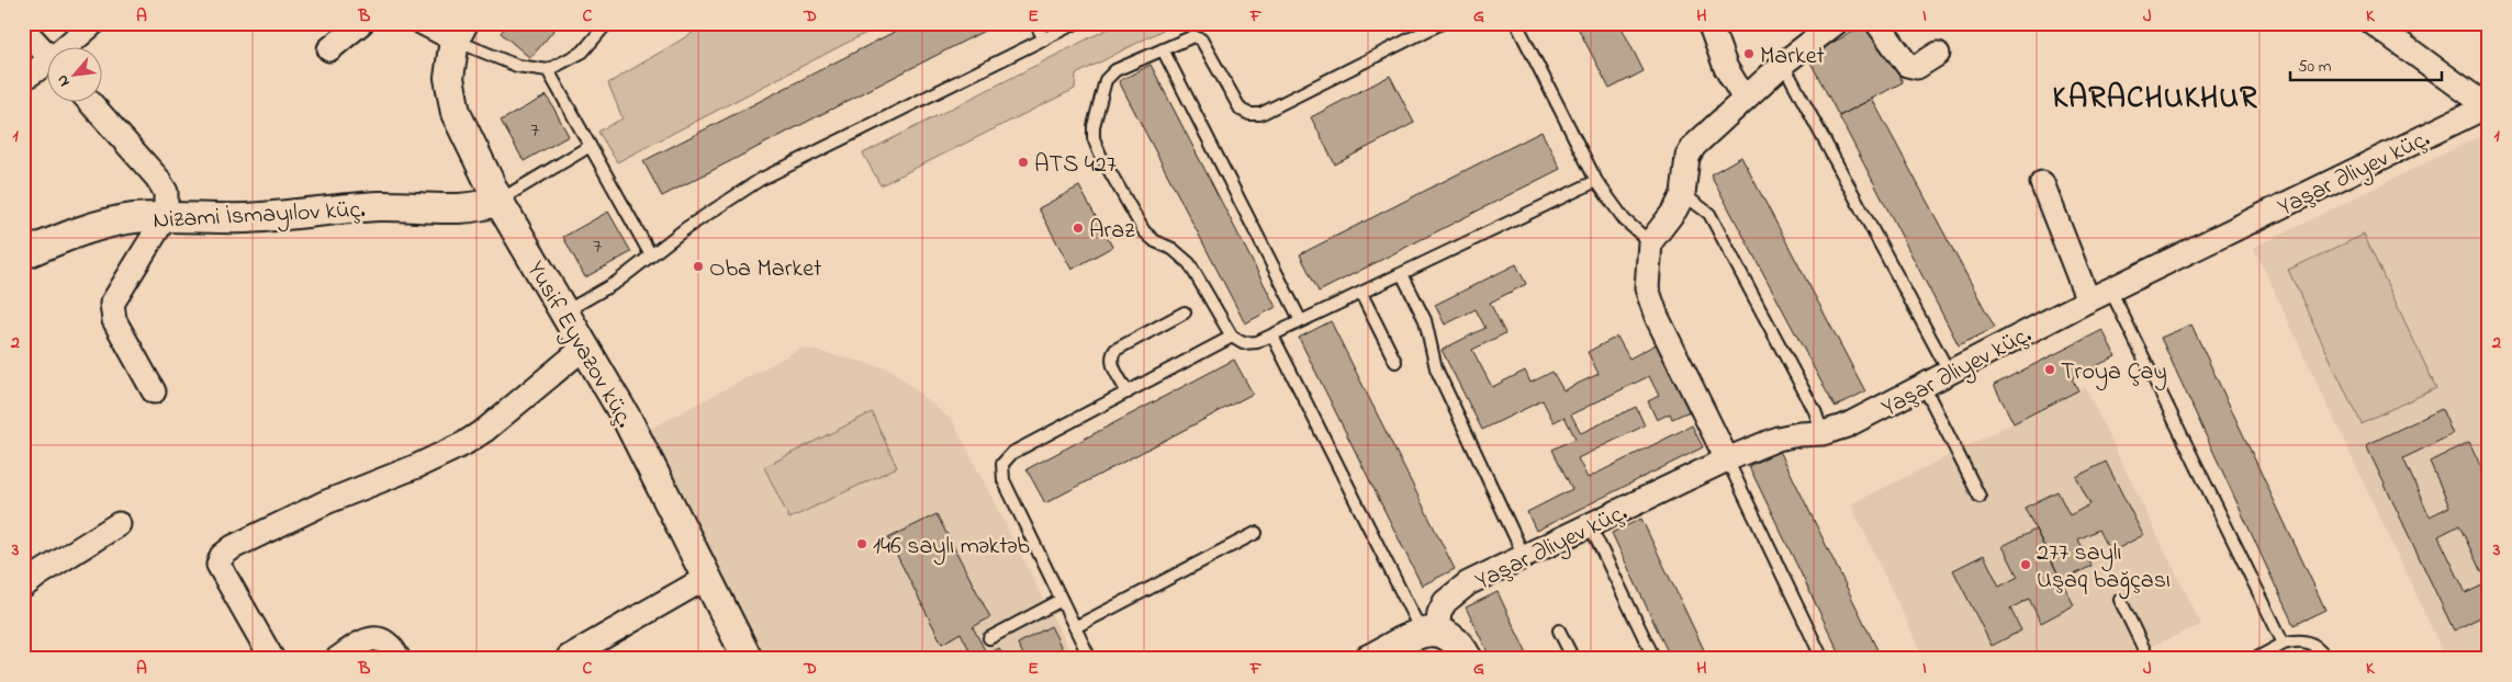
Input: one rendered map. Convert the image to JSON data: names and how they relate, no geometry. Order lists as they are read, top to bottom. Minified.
{"streets":{"street":["Yaşar Əliyev küç.","Nizami İsmayılov küç.","Yusif Eyvazov küç."]},"crossings":[["Nizami İsmayılov küç.","Yusif Eyvazov küç."]],"districts":["KARACHUKHUR"],"places":["Market","ATS 427","Araz","Oba Market","Troya Çay","146 saylı məktəb","277 saylı Uşaq bağçası"],"house_numbers":["7","7"],"scale_bar":"50 m","north":"bottom left","grid":{"columns":["A","B","C","D","E","F","G","H","I","J","K"],"rows":["1","2","3"]}}
